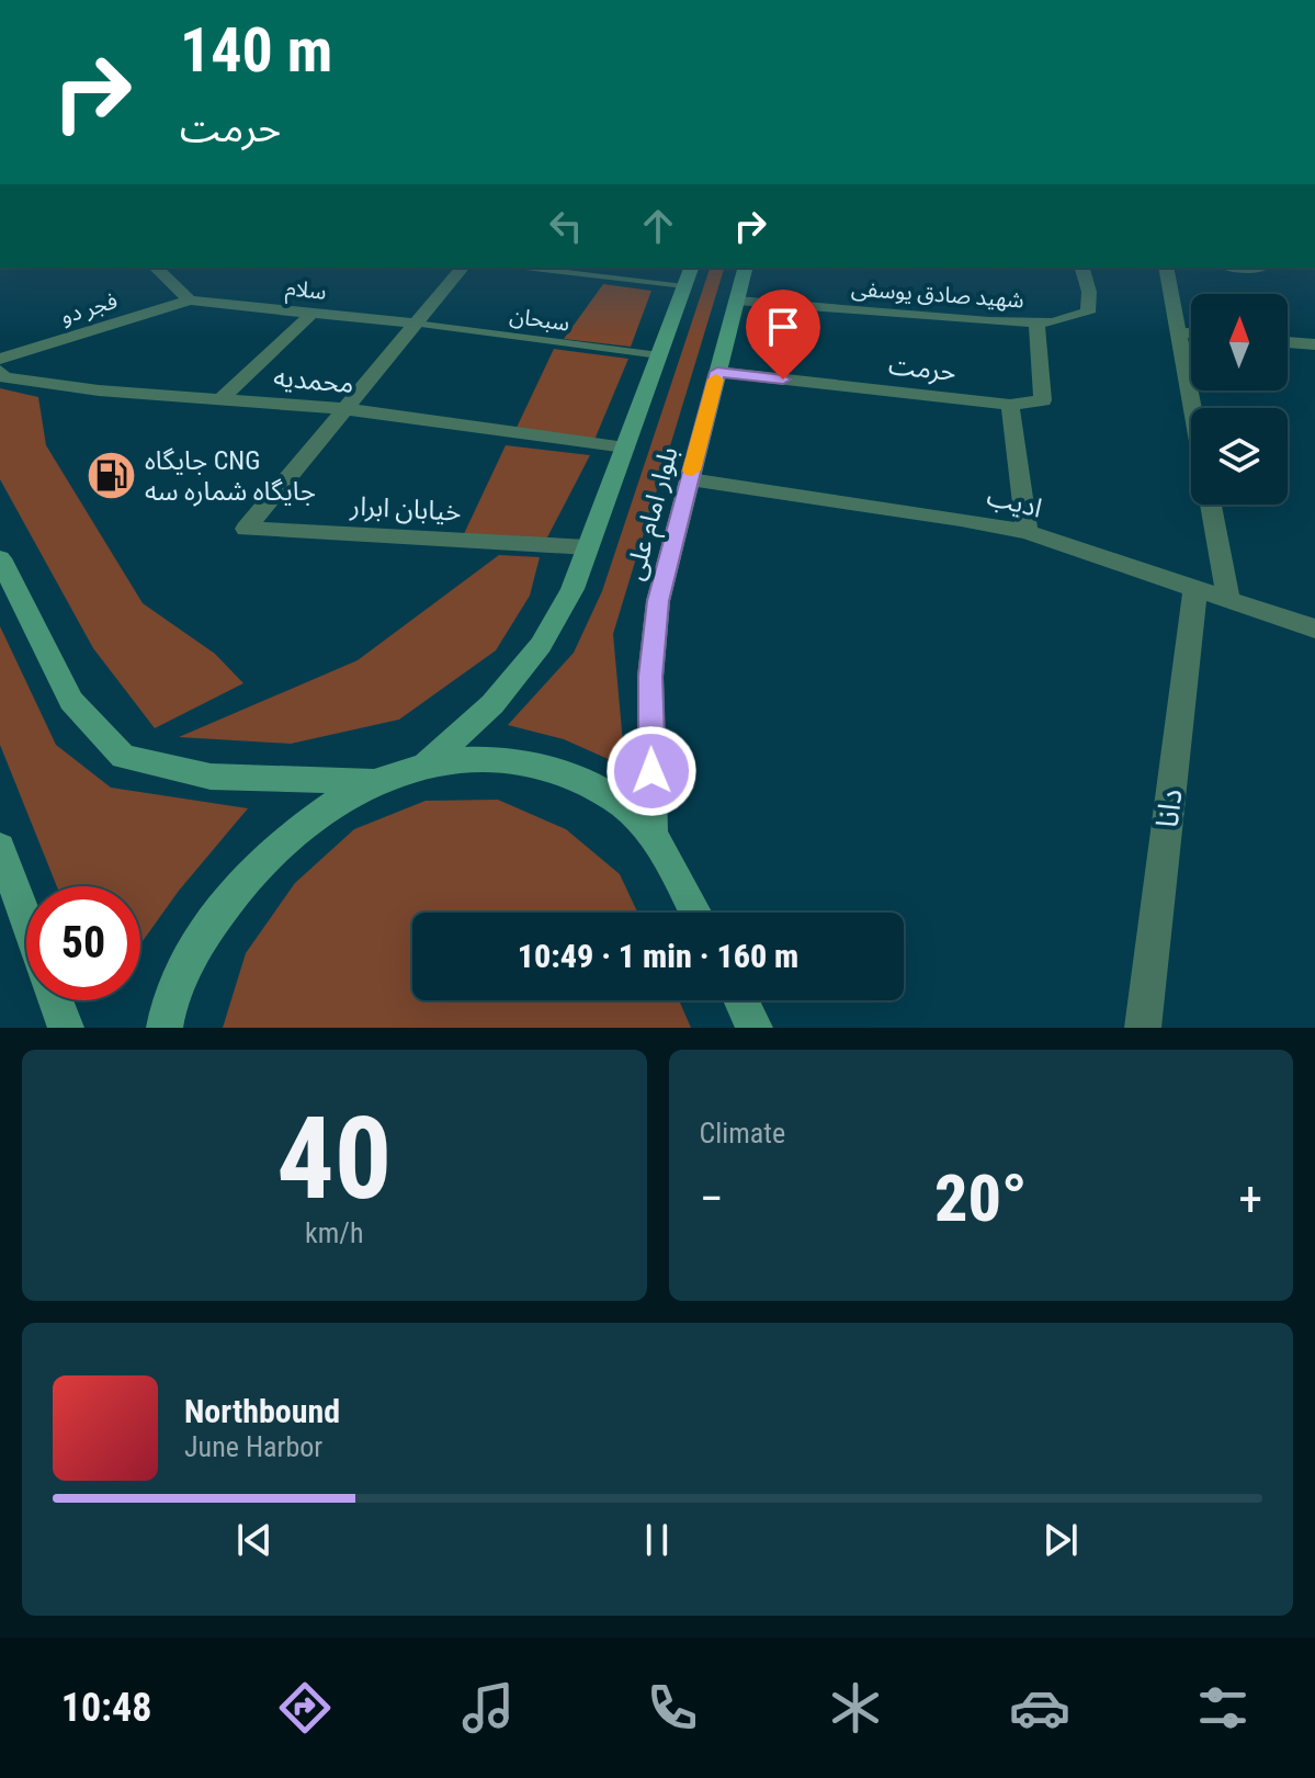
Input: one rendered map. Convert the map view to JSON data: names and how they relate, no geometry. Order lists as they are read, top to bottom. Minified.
{"streets":{"main road":["بلوار امام علی"],"street":["سلام","شهید صادق یوسفی","فجر دو","حرمت","محمدیه","ادیب","خیابان ابرار","دانا"],"lane":["سبحان"]},"crossings":[["سلام","فجر دو"],["سلام","سبحان"],["سلام","خیابان ابرار"],["شهید صادق یوسفی","بلوار امام علی"],["سبحان","خیابان ابرار"],["سبحان","بلوار امام علی"],["حرمت","بلوار امام علی"],["محمدیه","خیابان ابرار"],["محمدیه","بلوار امام علی"],["ادیب","بلوار امام علی"],["ادیب","دانا"],["خیابان ابرار","بلوار امام علی"]],"places":{"fuel station":["جایگاه CNG جایگاه شماره سه"]},"north":"top","page":{"turn":["140 m","حرمت"],"limit":"50","trip":"10:49 · 1 min · 160 m","tile":[["40","km/h"],"Climate"],"heat":["−","20°","+"],"song":["Northbound","June Harbor"],"tabs":"10:48"}}
